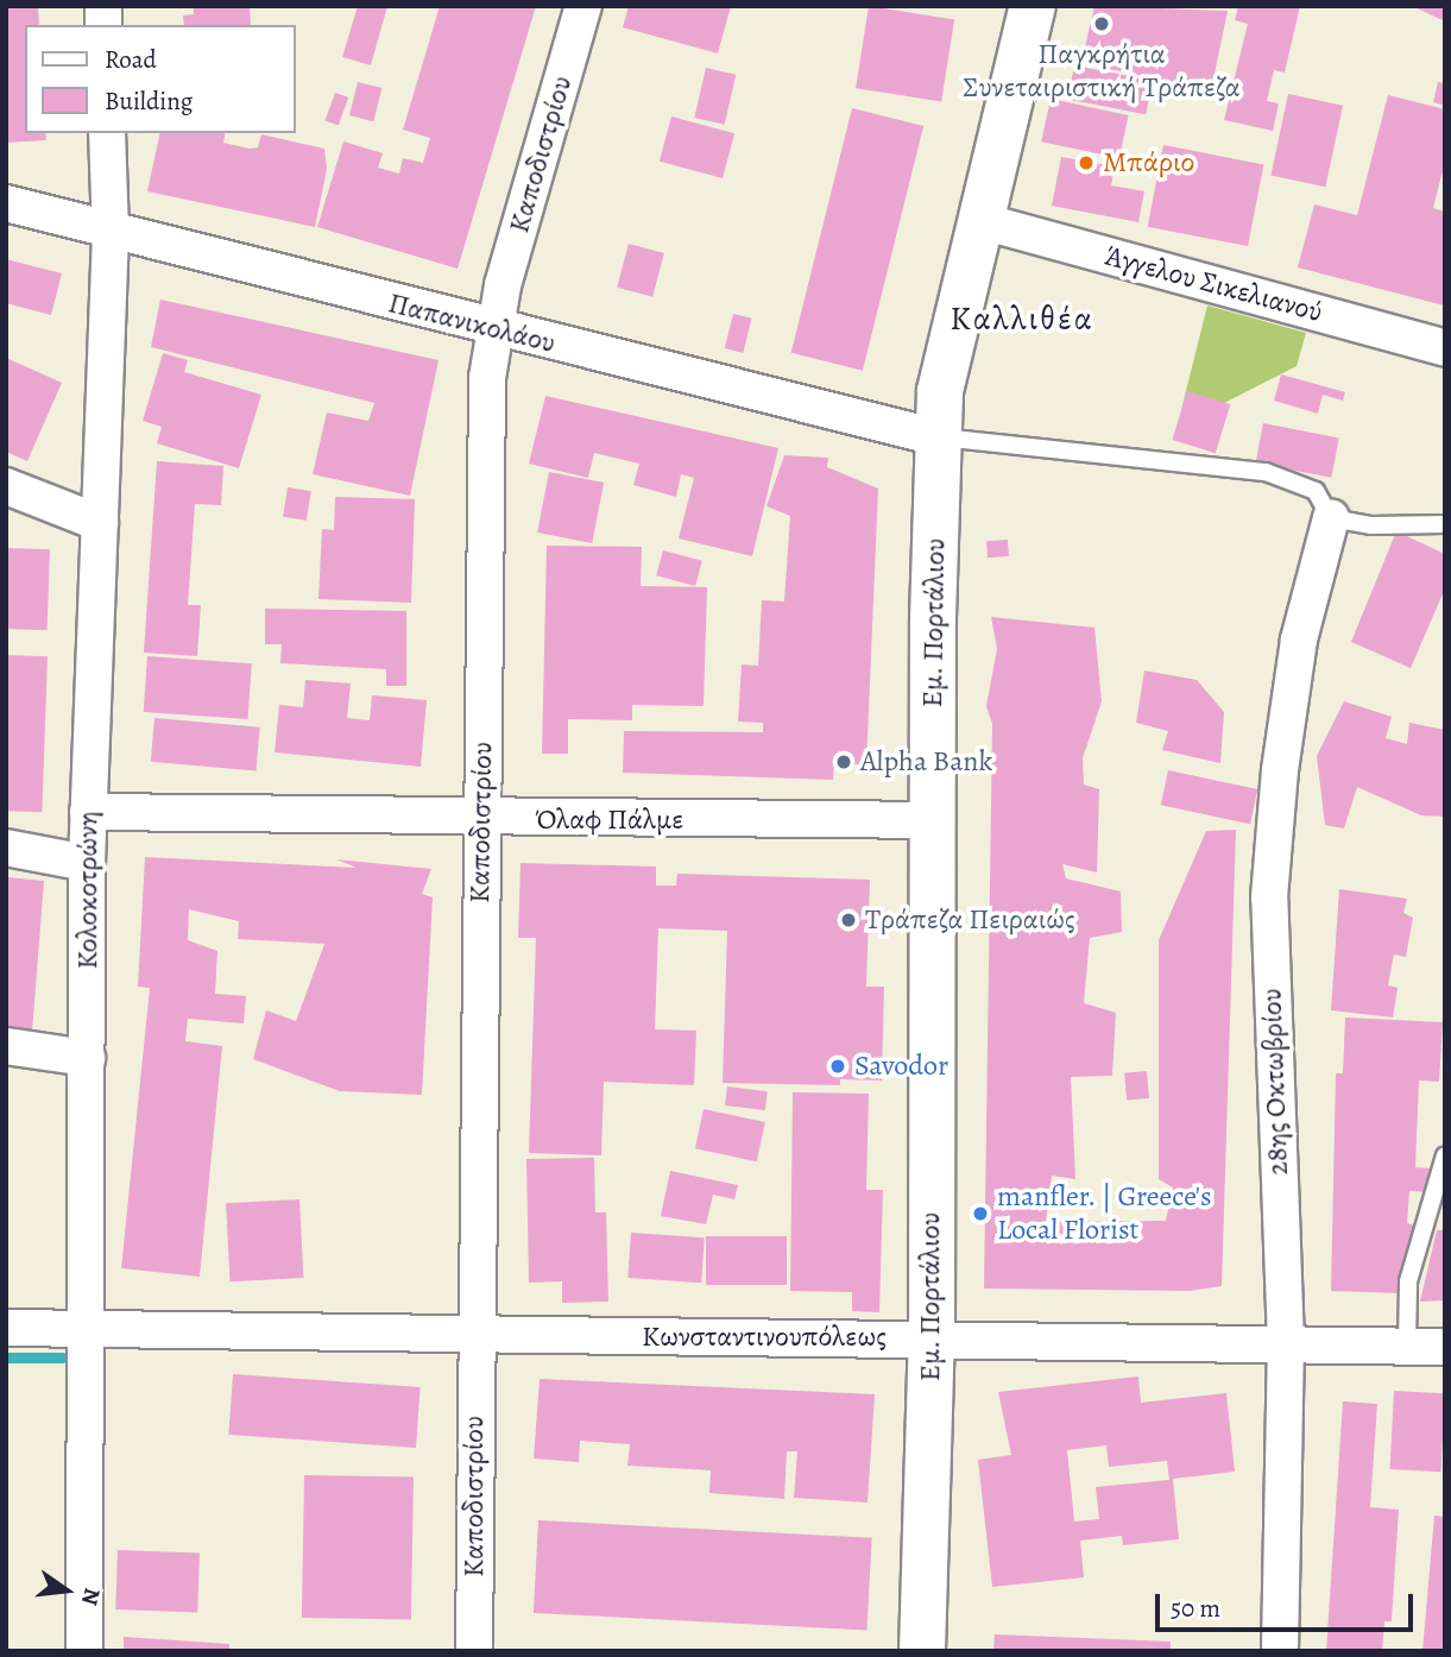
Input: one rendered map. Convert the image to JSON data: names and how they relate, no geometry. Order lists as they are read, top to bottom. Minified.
{"streets":{"main road":["Εμ. Πορτάλιου"],"street":["Καποδιστρίου","Άγγελου Σικελιανού","Παπανικολάου","Όλαφ Πάλμε","Κολοκοτρώνη","28ης Οκτωβρίου","Κωνσταντινουπόλεως"]},"crossings":[["Καποδιστρίου","Παπανικολάου"],["Καποδιστρίου","Όλαφ Πάλμε"],["Καποδιστρίου","Κωνσταντινουπόλεως"],["Άγγελου Σικελιανού","Εμ. Πορτάλιου"],["Παπανικολάου","Εμ. Πορτάλιου"],["Παπανικολάου","Κολοκοτρώνη"],["Εμ. Πορτάλιου","Όλαφ Πάλμε"],["Εμ. Πορτάλιου","Κωνσταντινουπόλεως"],["Όλαφ Πάλμε","Κολοκοτρώνη"],["Κολοκοτρώνη","Κωνσταντινουπόλεως"],["28ης Οκτωβρίου","Κωνσταντινουπόλεως"]],"districts":["Καλλιθέα"],"places":["Παγκρήτια Συνεταιριστική Τράπεζα","Μπάριο","Alpha Bank","Τράπεζα Πειραιώς","Savodor","manfler. | Greece's Local Florist"],"legend":["Road","Building"],"scale_bar":"50 m","north":"right"}
